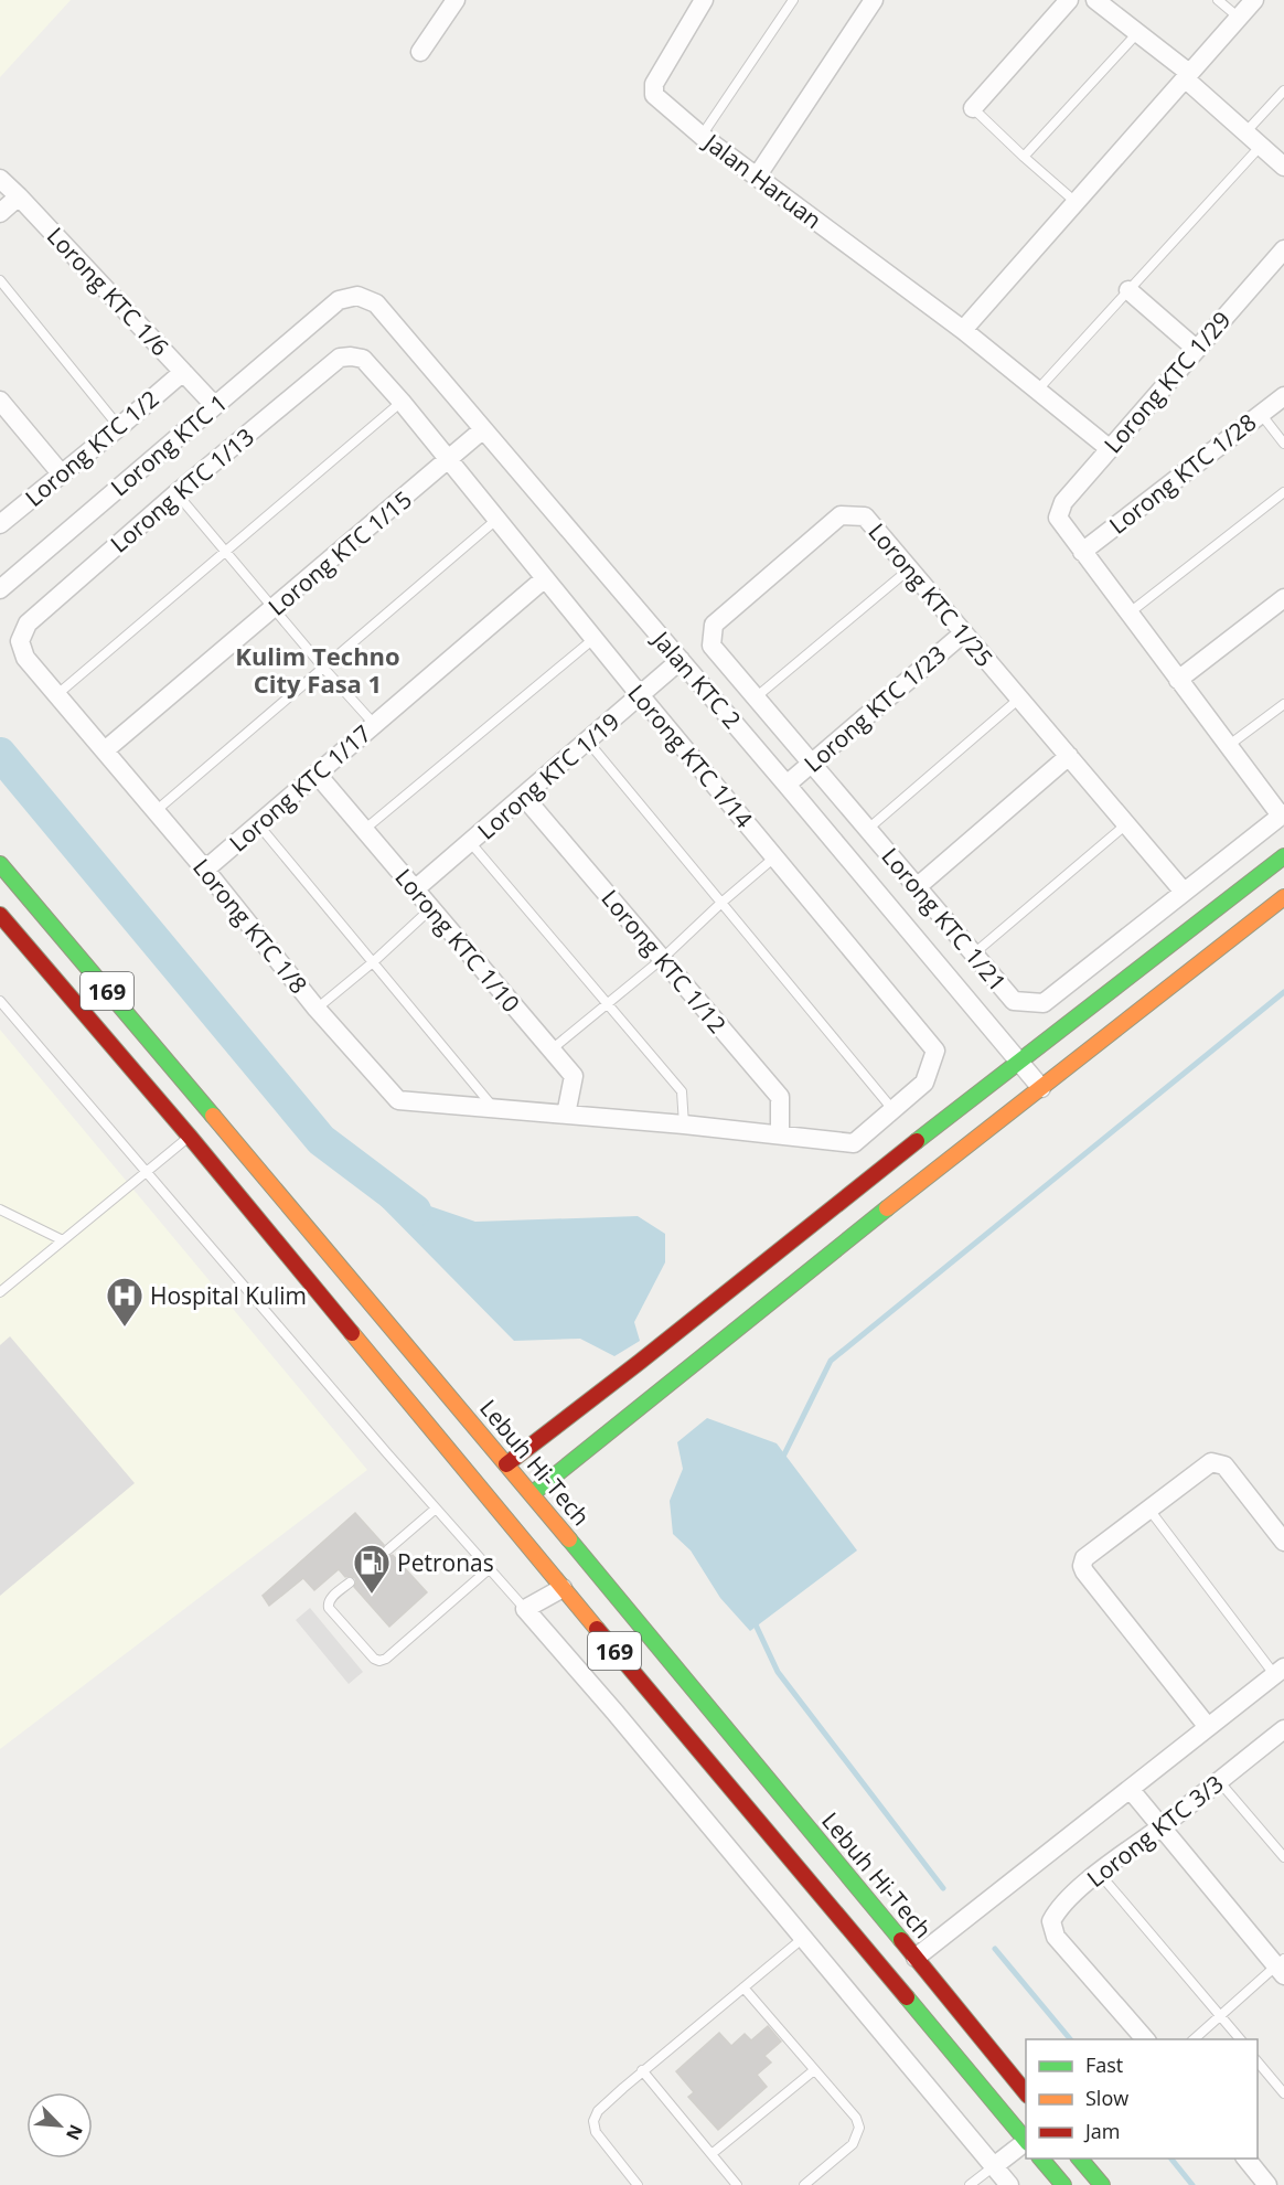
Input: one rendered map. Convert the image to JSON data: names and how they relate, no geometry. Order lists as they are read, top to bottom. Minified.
{"streets":{"main road":["169","Lebuh Hi-Tech"],"street":["Jalan Haruan","Lorong KTC 1/6","Lorong KTC 1/29","Lorong KTC 1","Lorong KTC 1/2","Lorong KTC 1/28","Lorong KTC 1/13","Lorong KTC 1/15","Lorong KTC 1/25","Jalan KTC 2","Lorong KTC 1/23","Lorong KTC 1/14","Lorong KTC 1/19","Lorong KTC 1/17","Lorong KTC 1/21","Lorong KTC 1/8","Lorong KTC 1/10","Lorong KTC 1/12","Lorong KTC 3/3"]},"crossings":[["Jalan Haruan","Lorong KTC 1/29"],["Lorong KTC 1/6","Lorong KTC 1"],["Lorong KTC 1/6","Lorong KTC 1/2"],["Lorong KTC 1/29","Lorong KTC 1/28"],["Lorong KTC 1","Jalan KTC 2"],["Lorong KTC 1/13","Lorong KTC 1/15"],["Lorong KTC 1/13","Lorong KTC 1/14"],["Lorong KTC 1/13","Lorong KTC 1/8"],["Lorong KTC 1/15","Jalan KTC 2"],["Lorong KTC 1/15","Lorong KTC 1/14"],["Lorong KTC 1/15","Lorong KTC 1/8"],["Lorong KTC 1/25","Lorong KTC 1/23"],["Lorong KTC 1/25","Lorong KTC 1/21"],["Jalan KTC 2","Lorong KTC 1/23"],["Jalan KTC 2","Lorong KTC 1/19"],["Lorong KTC 1/23","Lorong KTC 1/21"],["Lorong KTC 1/14","Lorong KTC 1/19"],["Lorong KTC 1/14","Lorong KTC 1/17"],["Lorong KTC 1/19","Lorong KTC 1/10"],["Lorong KTC 1/19","Lorong KTC 1/12"],["Lorong KTC 1/17","Lorong KTC 1/8"],["Lorong KTC 1/17","Lorong KTC 1/10"]],"districts":["Kulim Techno City Fasa 1"],"places":{"hospital":["Hospital Kulim"],"fuel station":["Petronas"]},"legend":["Fast","Slow","Jam"],"north":"bottom right"}
